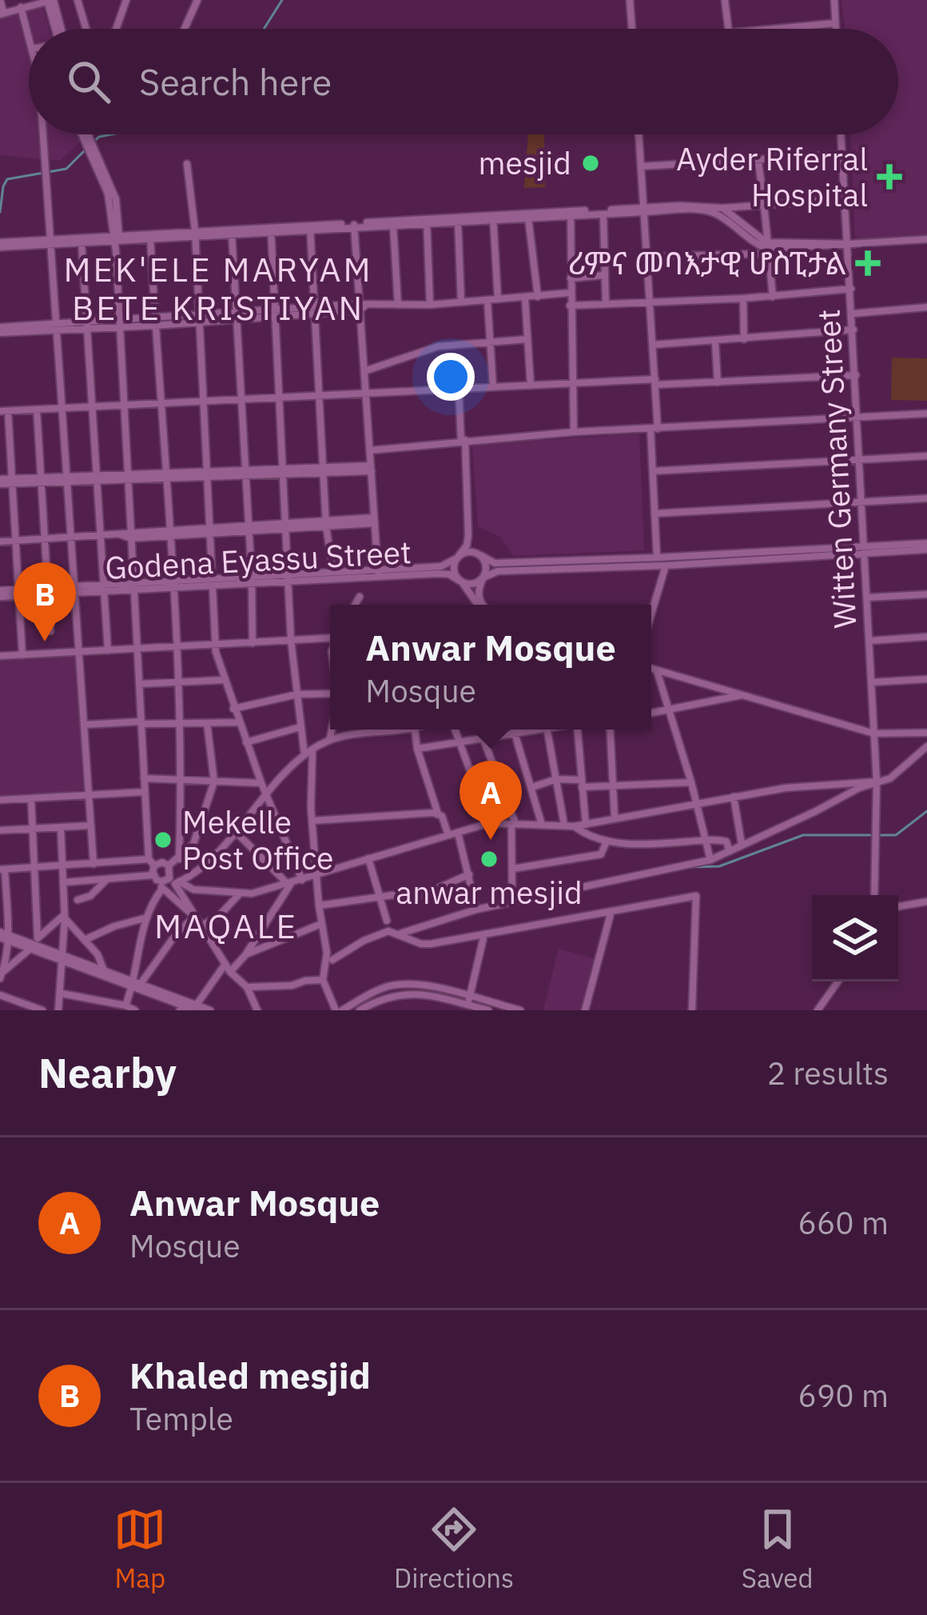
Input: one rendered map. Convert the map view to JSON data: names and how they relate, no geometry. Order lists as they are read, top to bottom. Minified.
{"streets":{"street":["Witten Germany Street","Godena Eyassu Street"]},"districts":["MEK'ELE MARYAM BETE KRISTIYAN","MAQALE"],"places":{"other":["mesjid","Mekelle Post Office","anwar mesjid"],"health":["Ayder Riferral Hospital","ሪምና መባእታዊ ሆስፒታል"]},"page":{"search":"Search here","pins":["B","A"],"popup":["Anwar Mosque","Mosque"],"heading":["Nearby","2 results"],"list":[{"mark":"A","name":"Anwar Mosque","note":"Mosque","value":"660 m"},{"mark":"B","name":"Khaled mesjid","note":"Temple","value":"690 m"}],"nav":["Map","Directions","Saved"]}}
